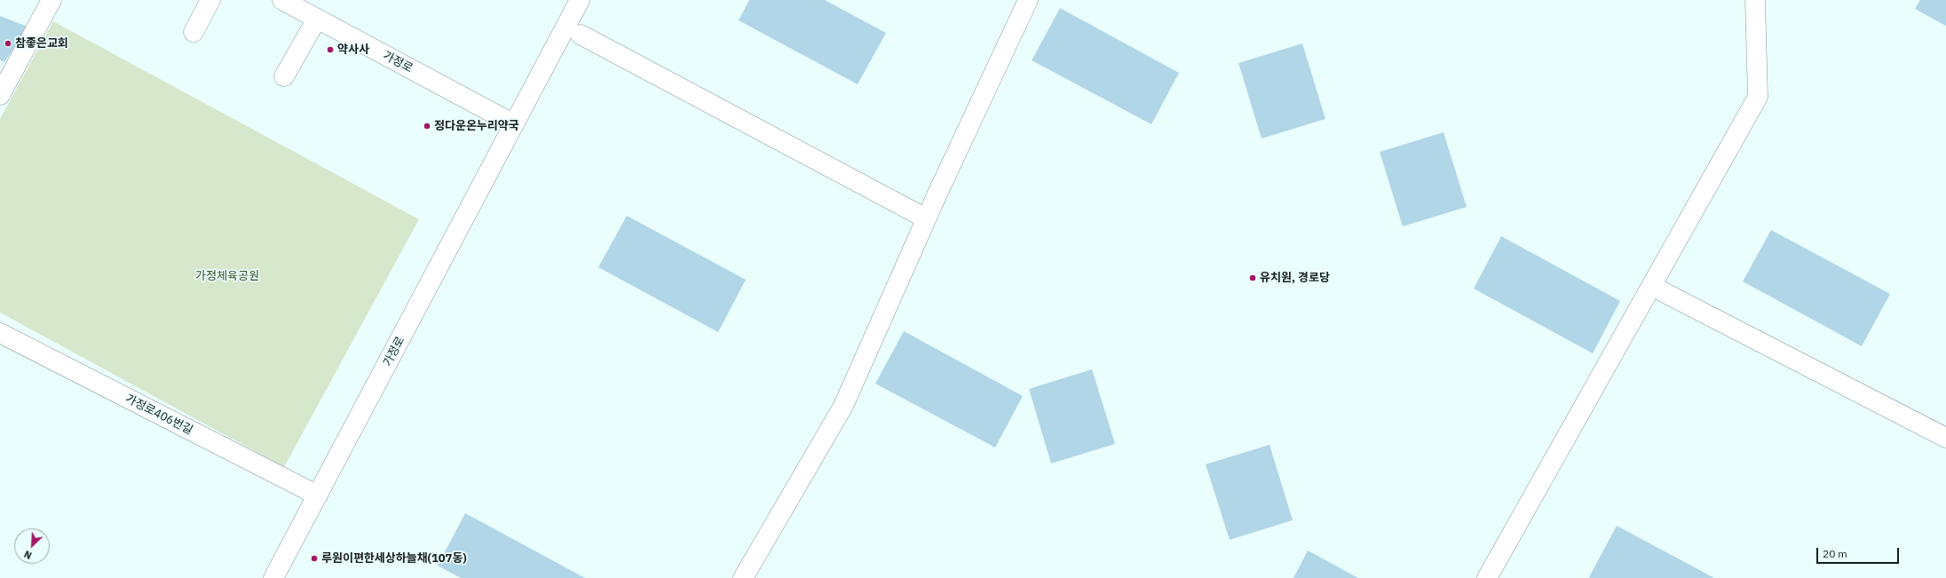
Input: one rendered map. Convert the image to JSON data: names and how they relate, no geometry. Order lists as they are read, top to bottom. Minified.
{"streets":{"street":["가정로","가정로406번길"]},"crossings":[["가정로","가정로406번길"]],"parks":["가정체육공원"],"places":["참좋은교회","약사사","정다운온누리약국","유치원, 경로당","루원이편한세상하늘채(107동)"],"scale_bar":"20 m","north":"bottom left"}
